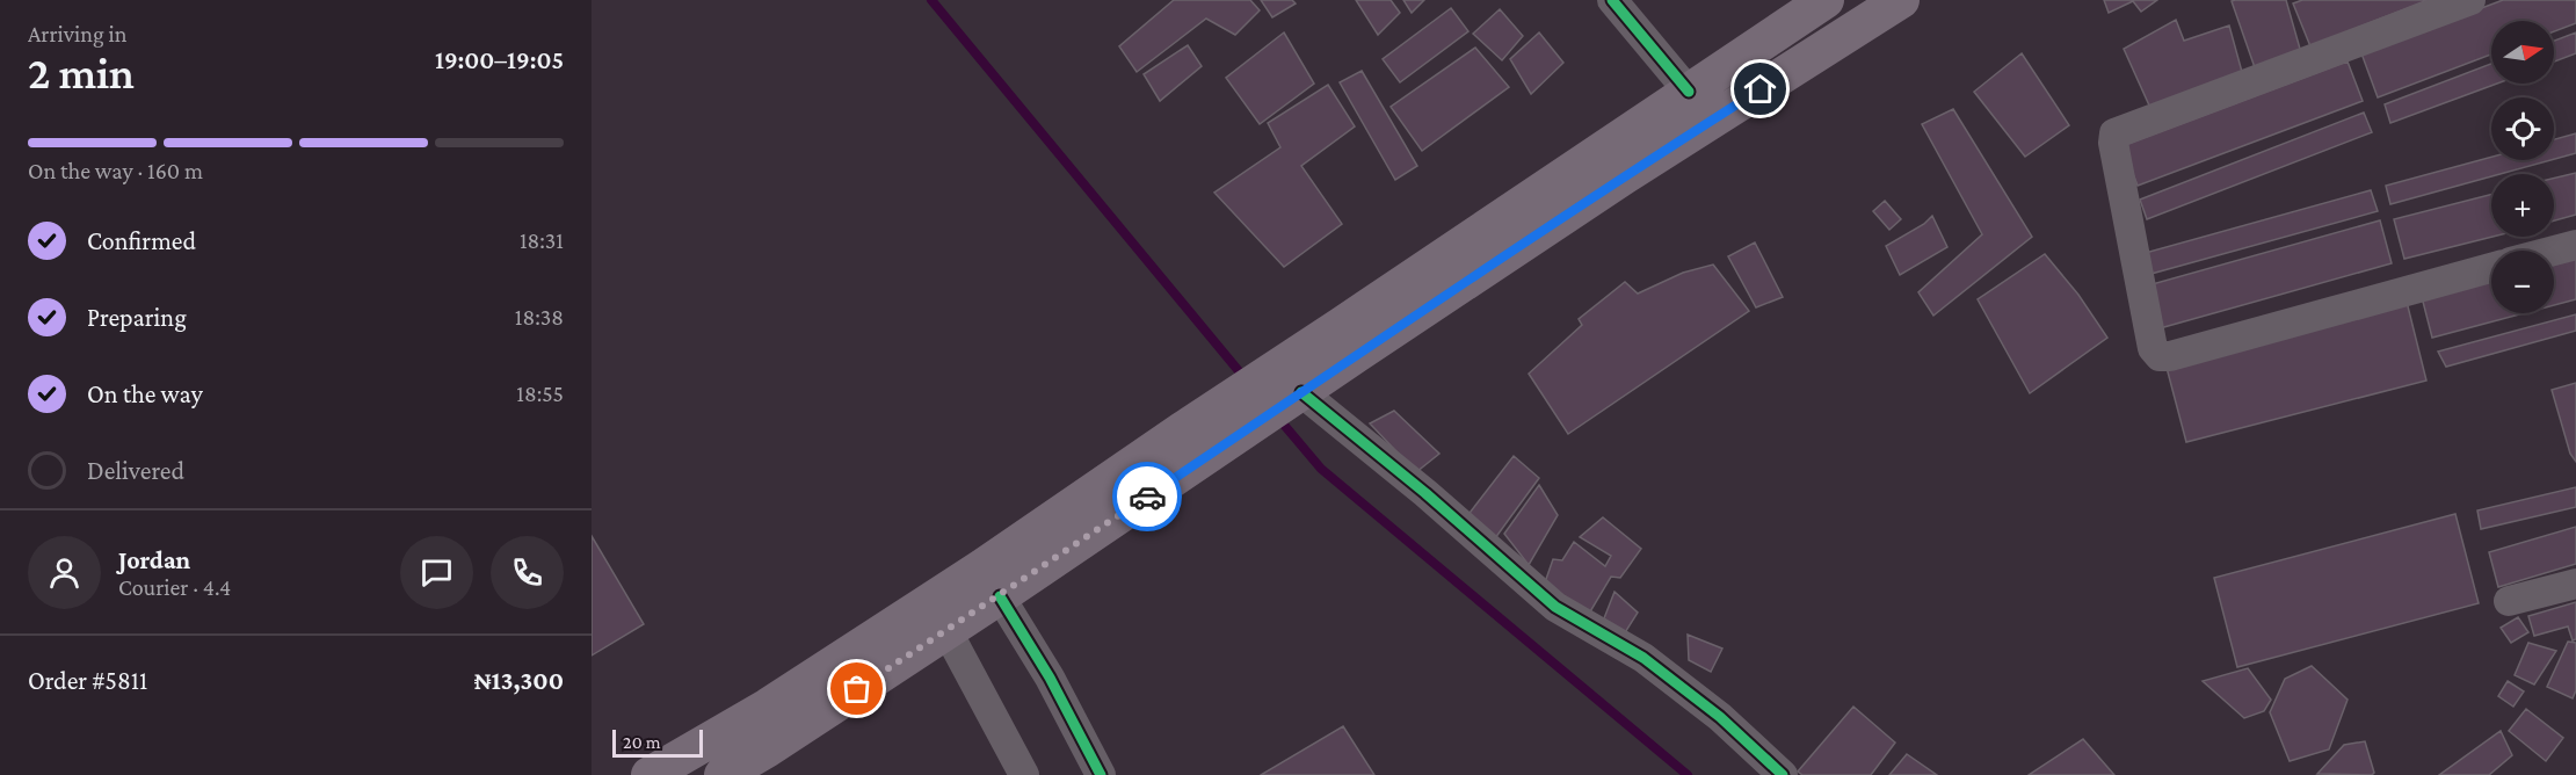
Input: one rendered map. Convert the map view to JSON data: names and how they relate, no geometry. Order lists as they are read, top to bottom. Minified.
{"scale_bar":"20 m","north":"right","page":{"heading":["2 min","Arriving in","19:00–19:05"],"panel":["Jordan","Courier · 4.4","Order #5811","₦13,300"],"map_buttons":["+","−"],"bar":"On the way · 160 m","list":[["Confirmed","18:31"],["Preparing","18:38"],["On the way","18:55"],"Delivered"],"scale":"20 m"}}
